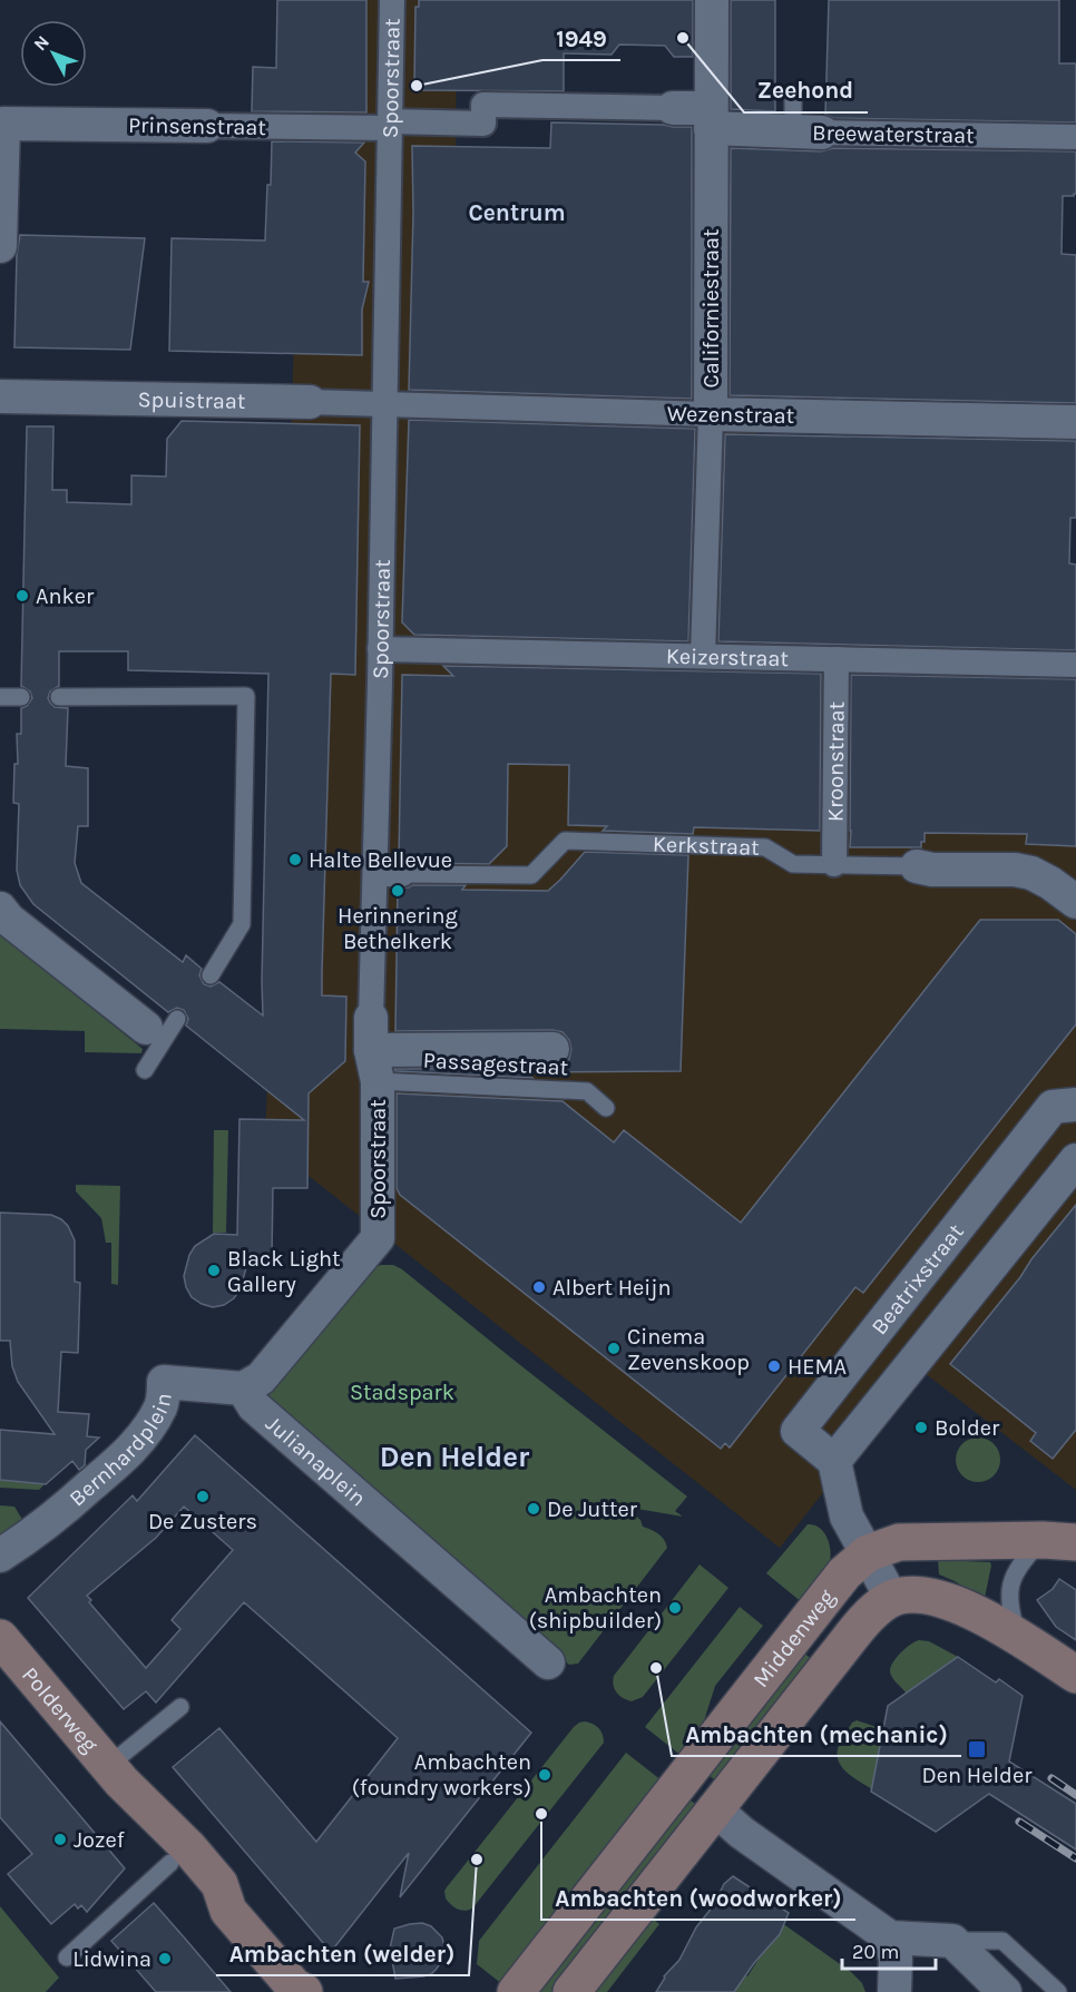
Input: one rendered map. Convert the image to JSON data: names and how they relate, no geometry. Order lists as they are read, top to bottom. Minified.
{"streets":{"main road":["Middenweg","Polderweg"],"street":["Spoorstraat","Prinsenstraat","Breewaterstraat","Californiestraat","Spuistraat","Wezenstraat","Keizerstraat","Kroonstraat","Kerkstraat","Beatrixstraat","Bernhardplein","Julianaplein"],"lane":["Passagestraat"]},"crossings":[["Spoorstraat","Prinsenstraat"],["Spoorstraat","Breewaterstraat"],["Spoorstraat","Spuistraat"],["Spoorstraat","Wezenstraat"],["Spoorstraat","Keizerstraat"],["Spoorstraat","Kerkstraat"],["Spoorstraat","Passagestraat"],["Spoorstraat","Bernhardplein"],["Spoorstraat","Julianaplein"],["Prinsenstraat","Breewaterstraat"],["Breewaterstraat","Californiestraat"],["Californiestraat","Wezenstraat"],["Californiestraat","Keizerstraat"],["Spuistraat","Wezenstraat"],["Keizerstraat","Kroonstraat"],["Kroonstraat","Kerkstraat"],["Bernhardplein","Julianaplein"]],"districts":["Centrum","Den Helder"],"parks":["Stadspark"],"places":{"other":["Zeehond","1949","Anker","Halte Bellevue","Herinnering Bethelkerk","Black Light Gallery","Albert Heijn","Cinema Zevenskoop","HEMA","Bolder","De Zusters","De Jutter","Ambachten (shipbuilder)","Ambachten (mechanic)","Ambachten (foundry workers)","Ambachten (woodworker)","Jozef","Ambachten (welder)","Lidwina"],"transit":["Den Helder"]},"scale_bar":"20 m","north":"top left"}
